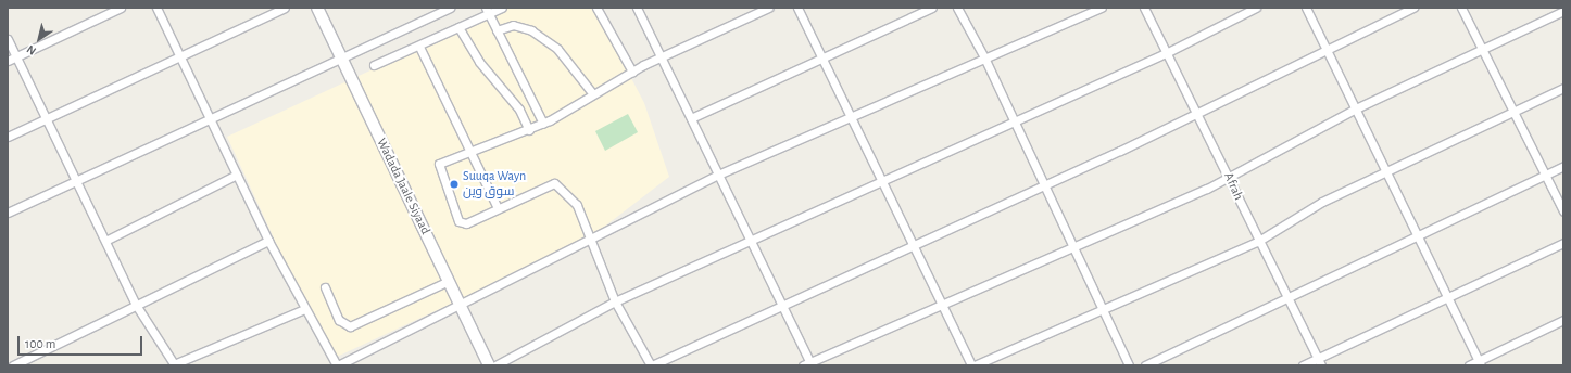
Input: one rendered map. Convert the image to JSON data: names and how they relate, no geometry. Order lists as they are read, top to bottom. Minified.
{"streets":{"main road":["Wadada Jaale Siyaad"],"street":["Afrah"]},"places":["Suuqa Wayn سوق وين"],"scale_bar":"100 m","north":"bottom left"}
